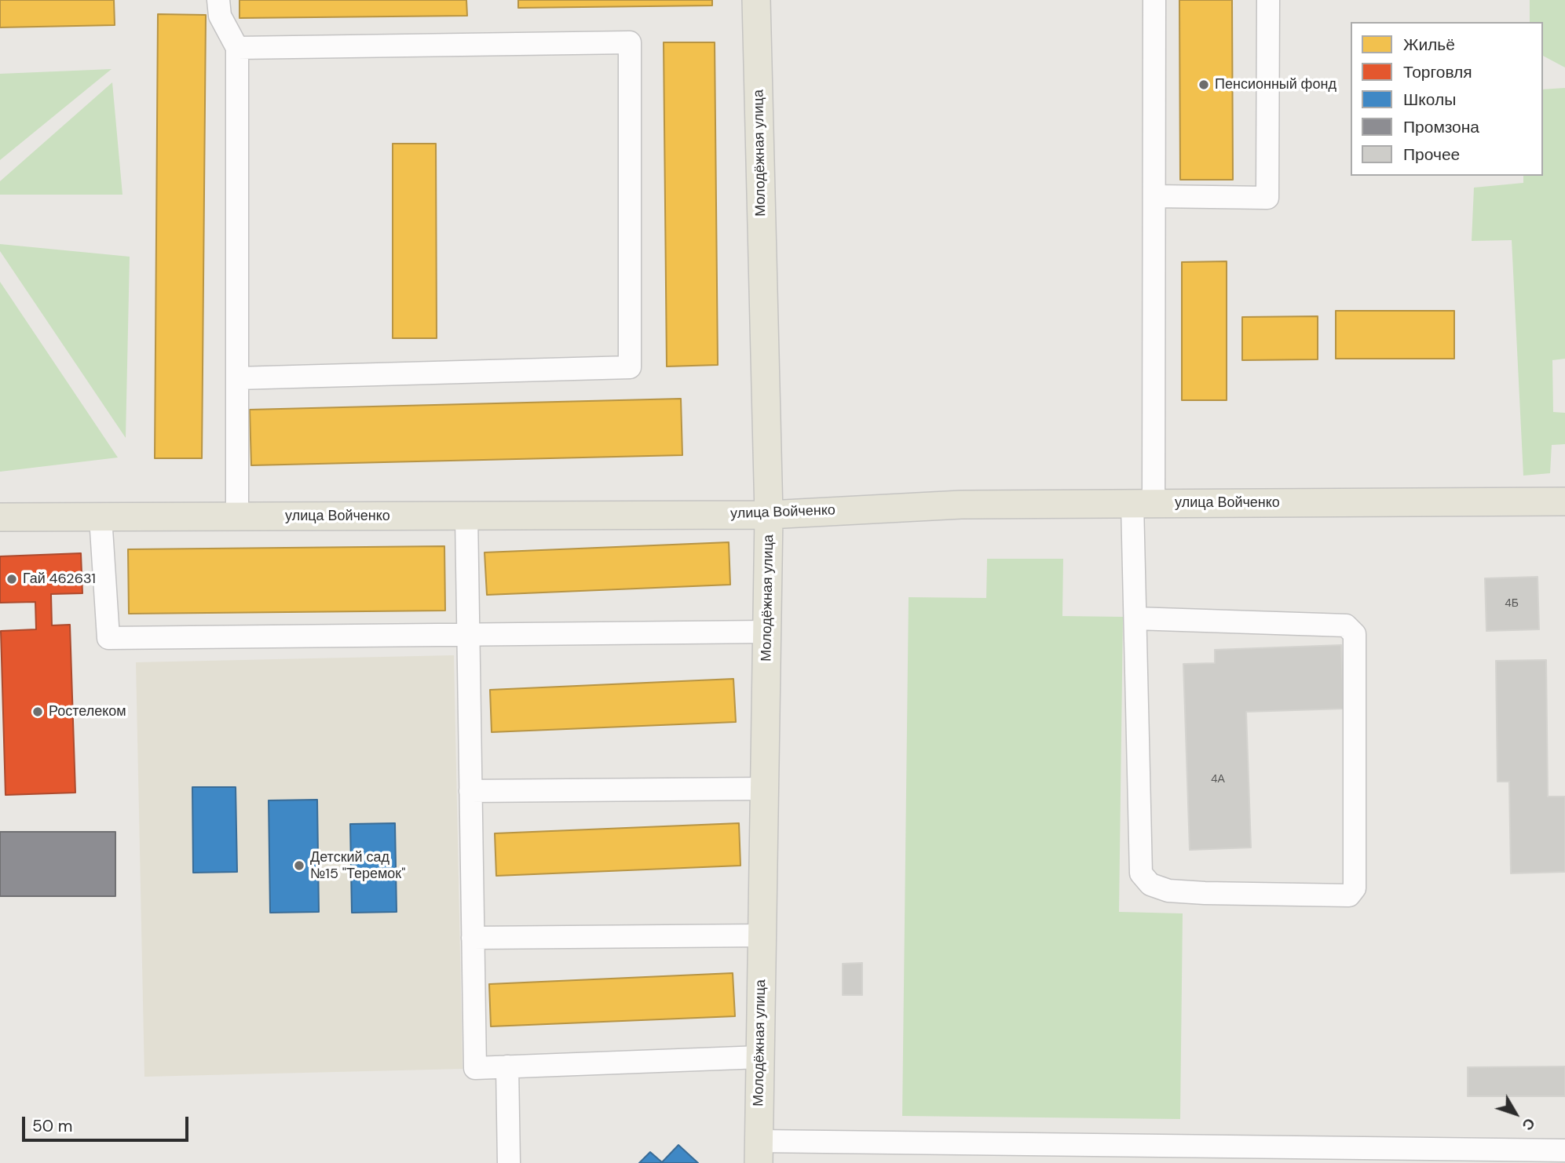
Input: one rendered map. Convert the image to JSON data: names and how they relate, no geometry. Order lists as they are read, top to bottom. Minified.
{"streets":{"main road":["Молодёжная улица","улица Войченко"]},"crossings":[["Молодёжная улица","улица Войченко"]],"places":["Пенсионный фонд","Гай 462631","Ростелеком","Детский сад №15 \"Теремок\""],"house_numbers":["4Б","4А"],"legend":["Жильё","Торговля","Школы","Промзона","Прочее"],"scale_bar":"50 m","north":"bottom right"}
